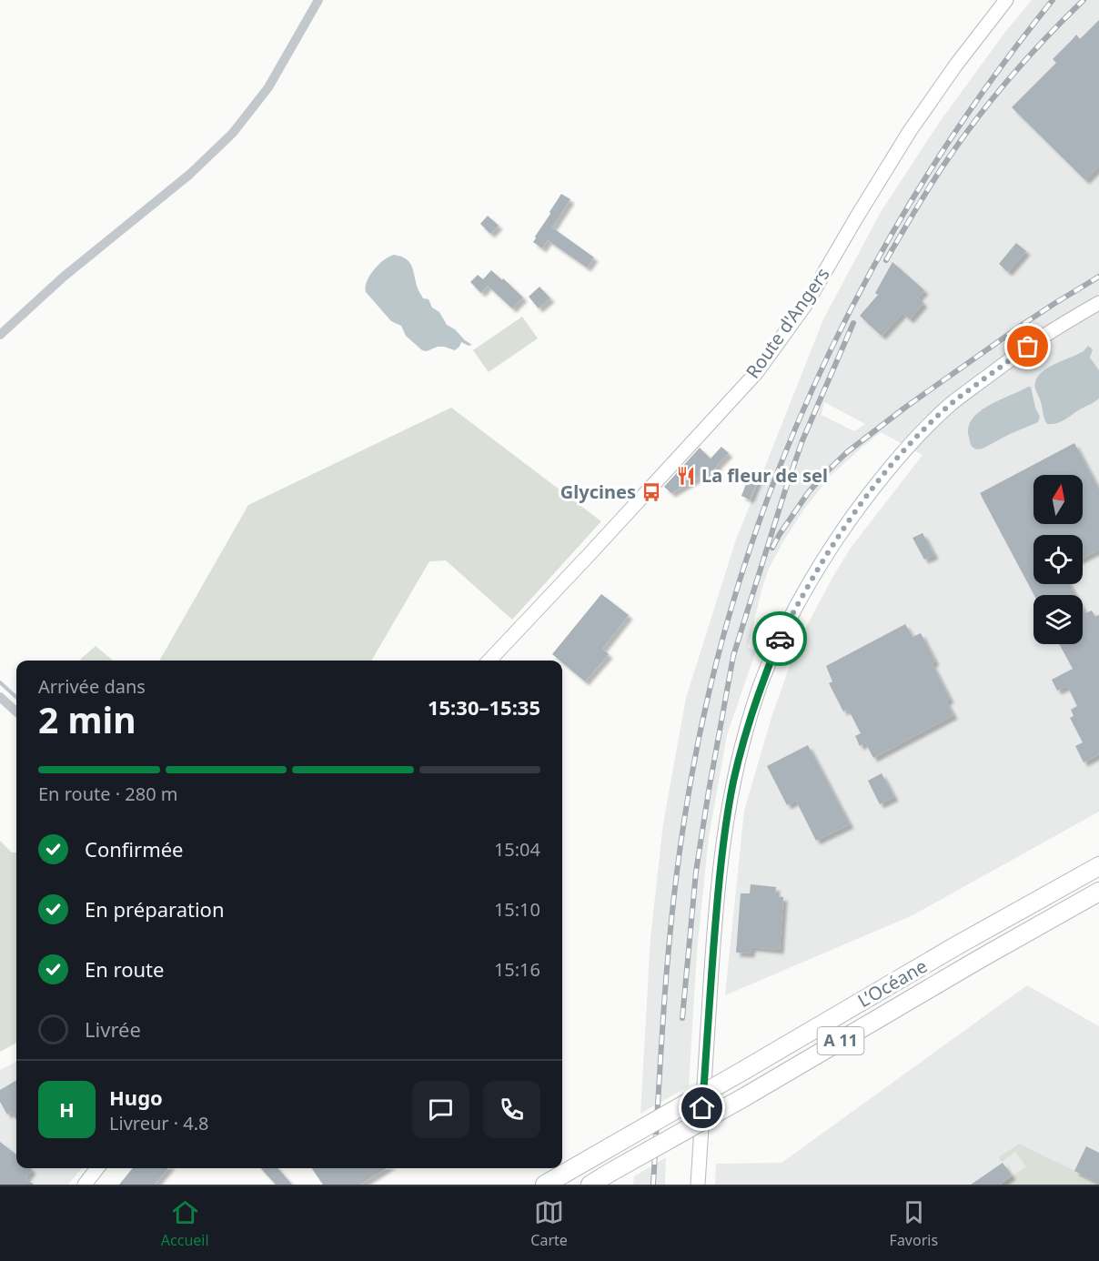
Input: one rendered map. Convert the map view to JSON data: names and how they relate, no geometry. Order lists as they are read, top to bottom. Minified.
{"streets":{"highway":["L’Océane","A 11"],"street":["Route d'Angers"]},"places":{"restaurant":["La fleur de sel"],"bus stop":["Glycines"]},"north":"top","page":{"heading":["2 min","Arrivée dans","15:30–15:35"],"panel":["Hugo","Livreur · 4.8"],"bar":"En route · 280 m","list":[["Confirmée","15:04"],["En préparation","15:10"],["En route","15:16"],"Livrée"],"round":"H","tabs":["Accueil","Carte","Favoris"]}}
